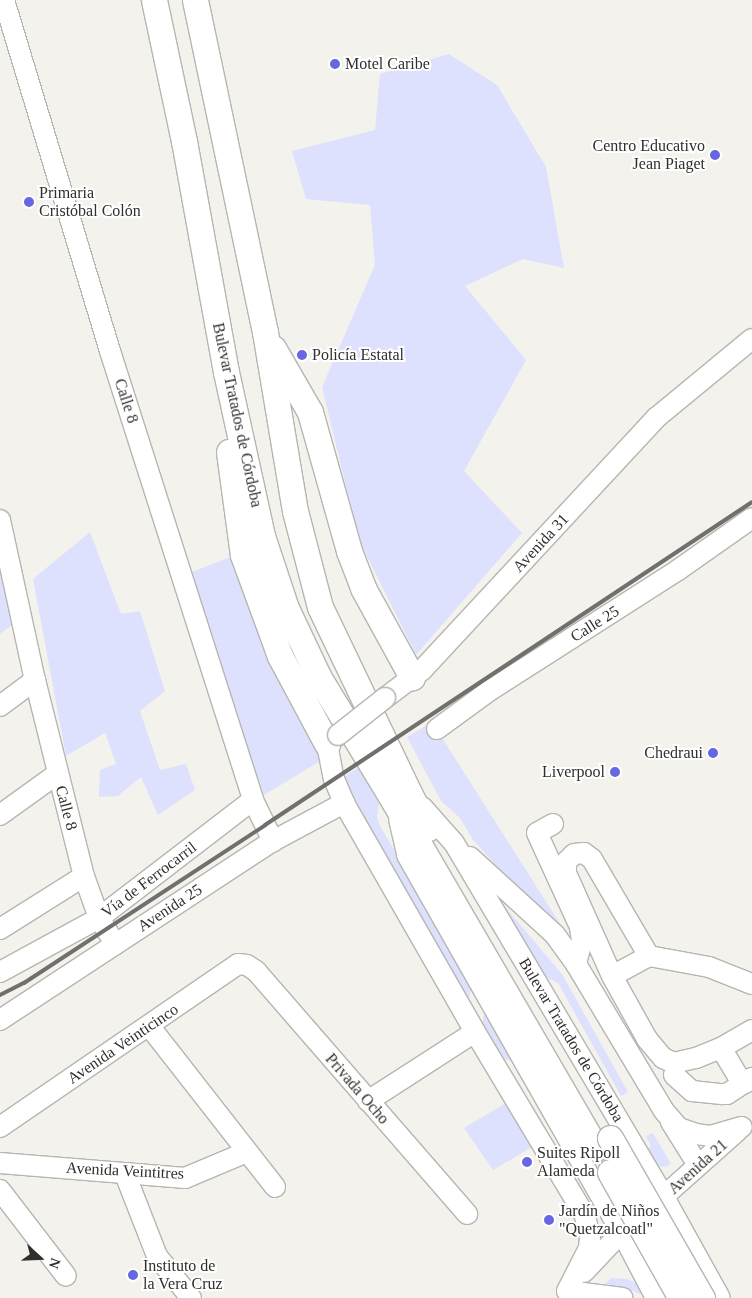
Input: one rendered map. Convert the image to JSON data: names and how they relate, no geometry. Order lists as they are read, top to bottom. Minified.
{"streets":{"main road":["Bulevar Tratados de Córdoba"],"street":["Calle 8","Avenida 31","Calle 25","Vía de Ferrocarril","Avenida 25","Avenida Veinticinco","Privada Ocho","Avenida 21","Avenida Veintitres"]},"crossings":[["Calle 8","Vía de Ferrocarril"],["Calle 8","Avenida 25"],["Bulevar Tratados de Córdoba","Avenida 21"],["Avenida Veinticinco","Privada Ocho"]],"places":["Motel Caribe","Centro Educativo Jean Piaget","Primaria Cristóbal Colón","Policía Estatal","Chedraui","Liverpool","Suites Ripoll Alameda","Jardín de Niños \"Quetzalcoatl\"","Instituto de la Vera Cruz"],"north":"right"}
